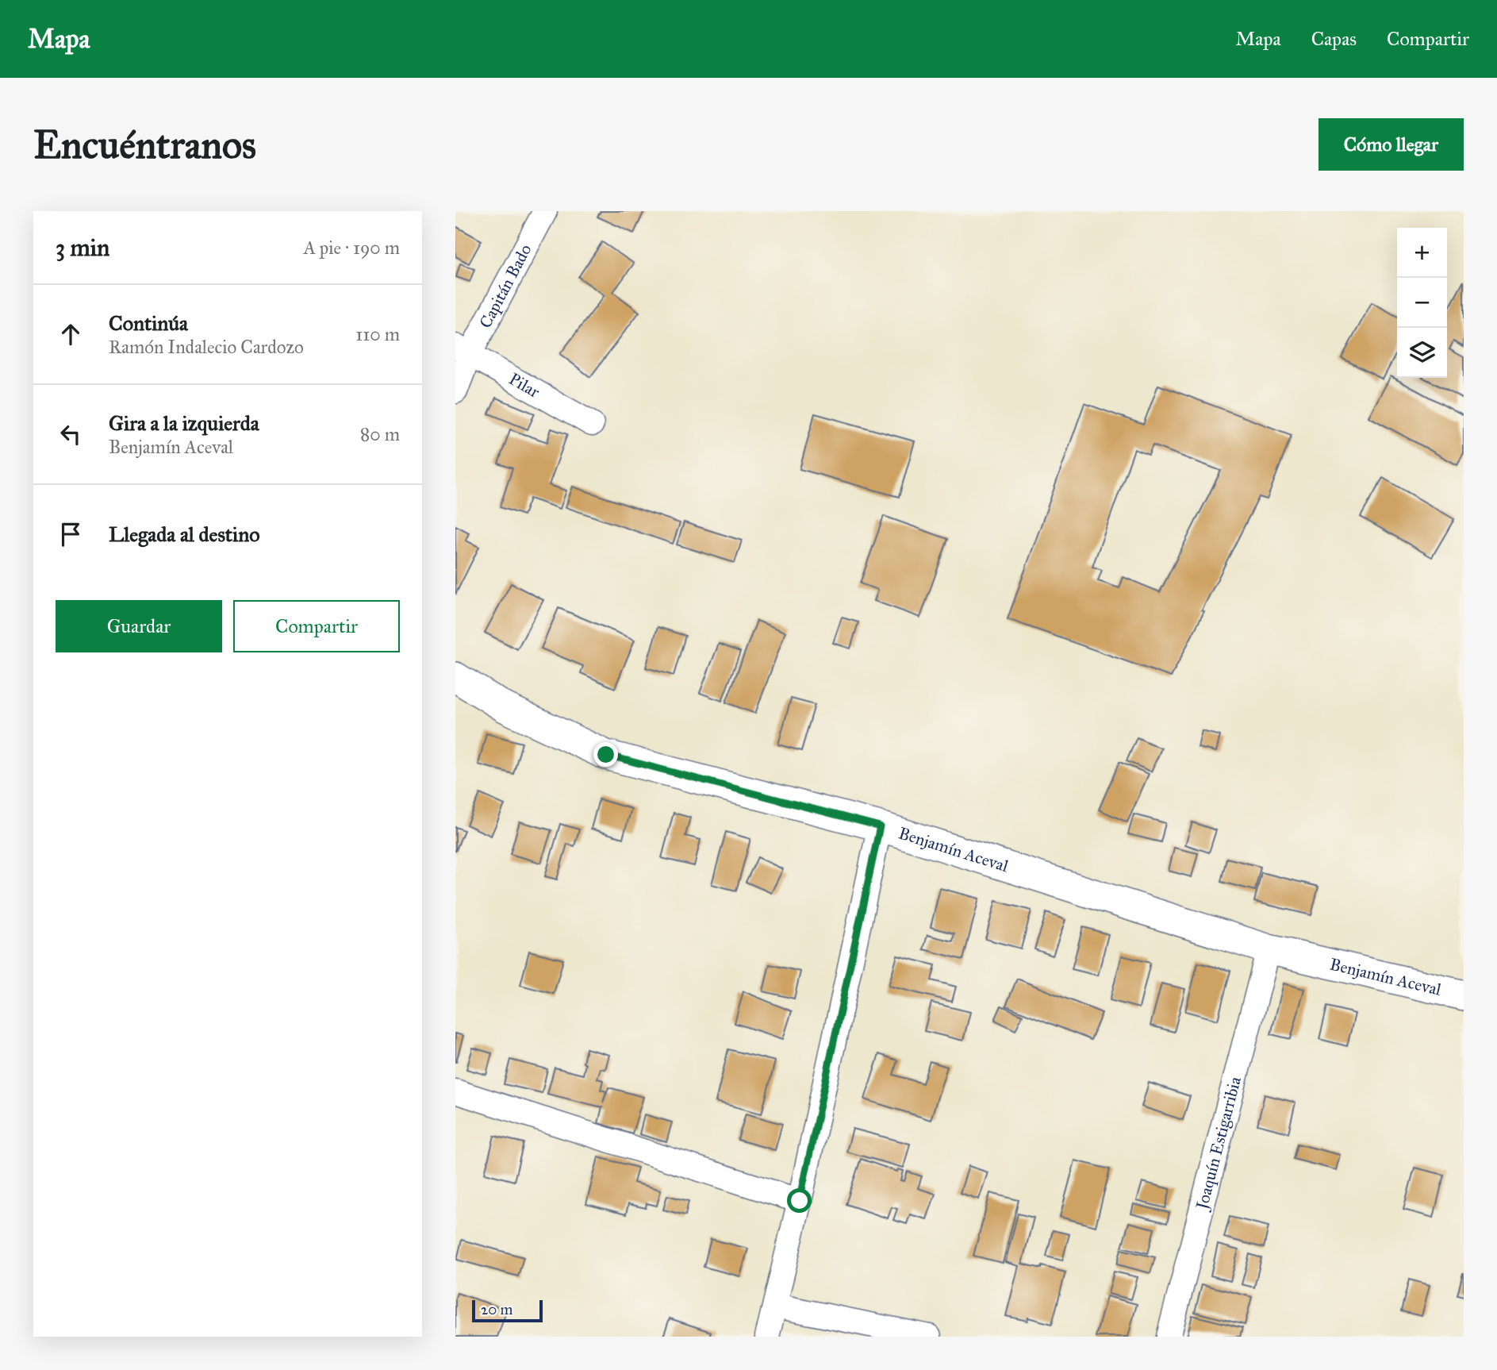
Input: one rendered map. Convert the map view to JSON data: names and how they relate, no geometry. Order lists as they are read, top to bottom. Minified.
{"streets":{"street":["Capitán Bado","Pilar","Benjamín Aceval","Joaquín Estigarribia"]},"crossings":[["Capitán Bado","Pilar"],["Benjamín Aceval","Joaquín Estigarribia"]],"scale_bar":"20 m","page":{"header":"Mapa","nav":["Mapa","Capas","Compartir"],"buttons":["Cómo llegar",["Guardar","Compartir"]],"title":"Encuéntranos","heading":["3 min","A pie · 190 m"],"map_buttons":["+","−"],"list":[["Continúa","Ramón Indalecio Cardozo","110 m"],["Gira a la izquierda","Benjamín Aceval","80 m"],"Llegada al destino"],"scale":"20 m"}}
